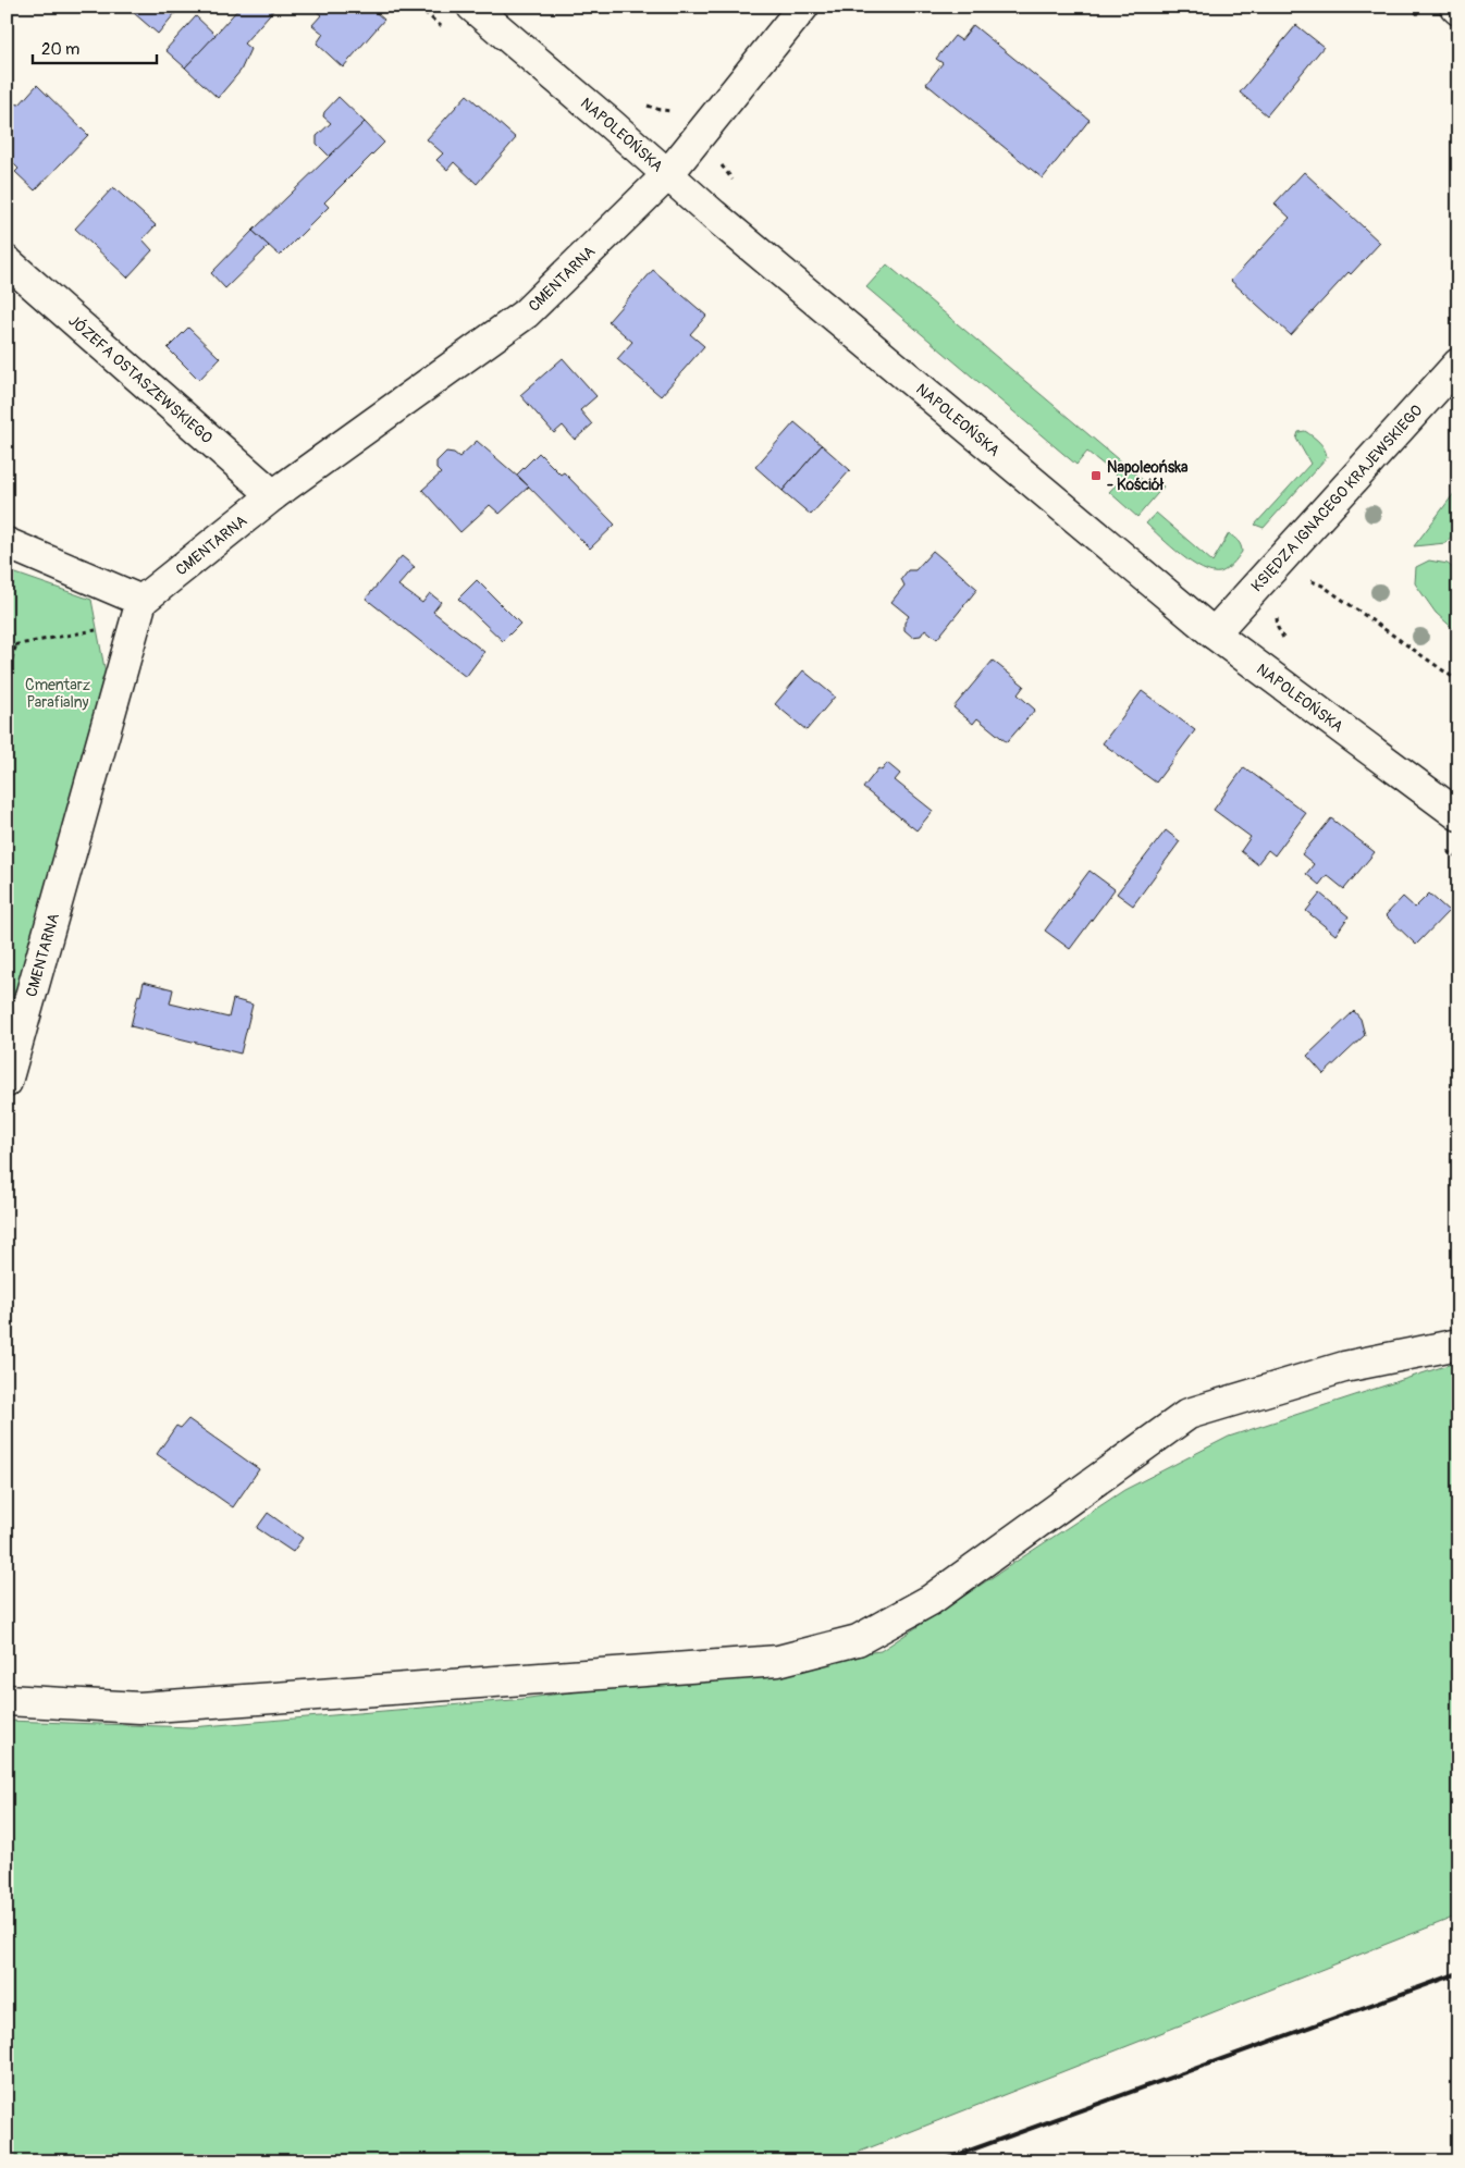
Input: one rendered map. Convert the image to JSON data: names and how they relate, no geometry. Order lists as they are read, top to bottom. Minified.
{"streets":{"street":["NAPOLEOŃSKA","CMENTARNA","JÓZEFA OSTASZEWSKIEGO","KSIĘDZA IGNACEGO KRAJEWSKIEGO"]},"crossings":[["NAPOLEOŃSKA","CMENTARNA"],["NAPOLEOŃSKA","KSIĘDZA IGNACEGO KRAJEWSKIEGO"],["CMENTARNA","JÓZEFA OSTASZEWSKIEGO"]],"parks":["Cmentarz Parafialny"],"places":{"transit":["Napoleońska - Kościół"]},"scale_bar":"20 m"}
